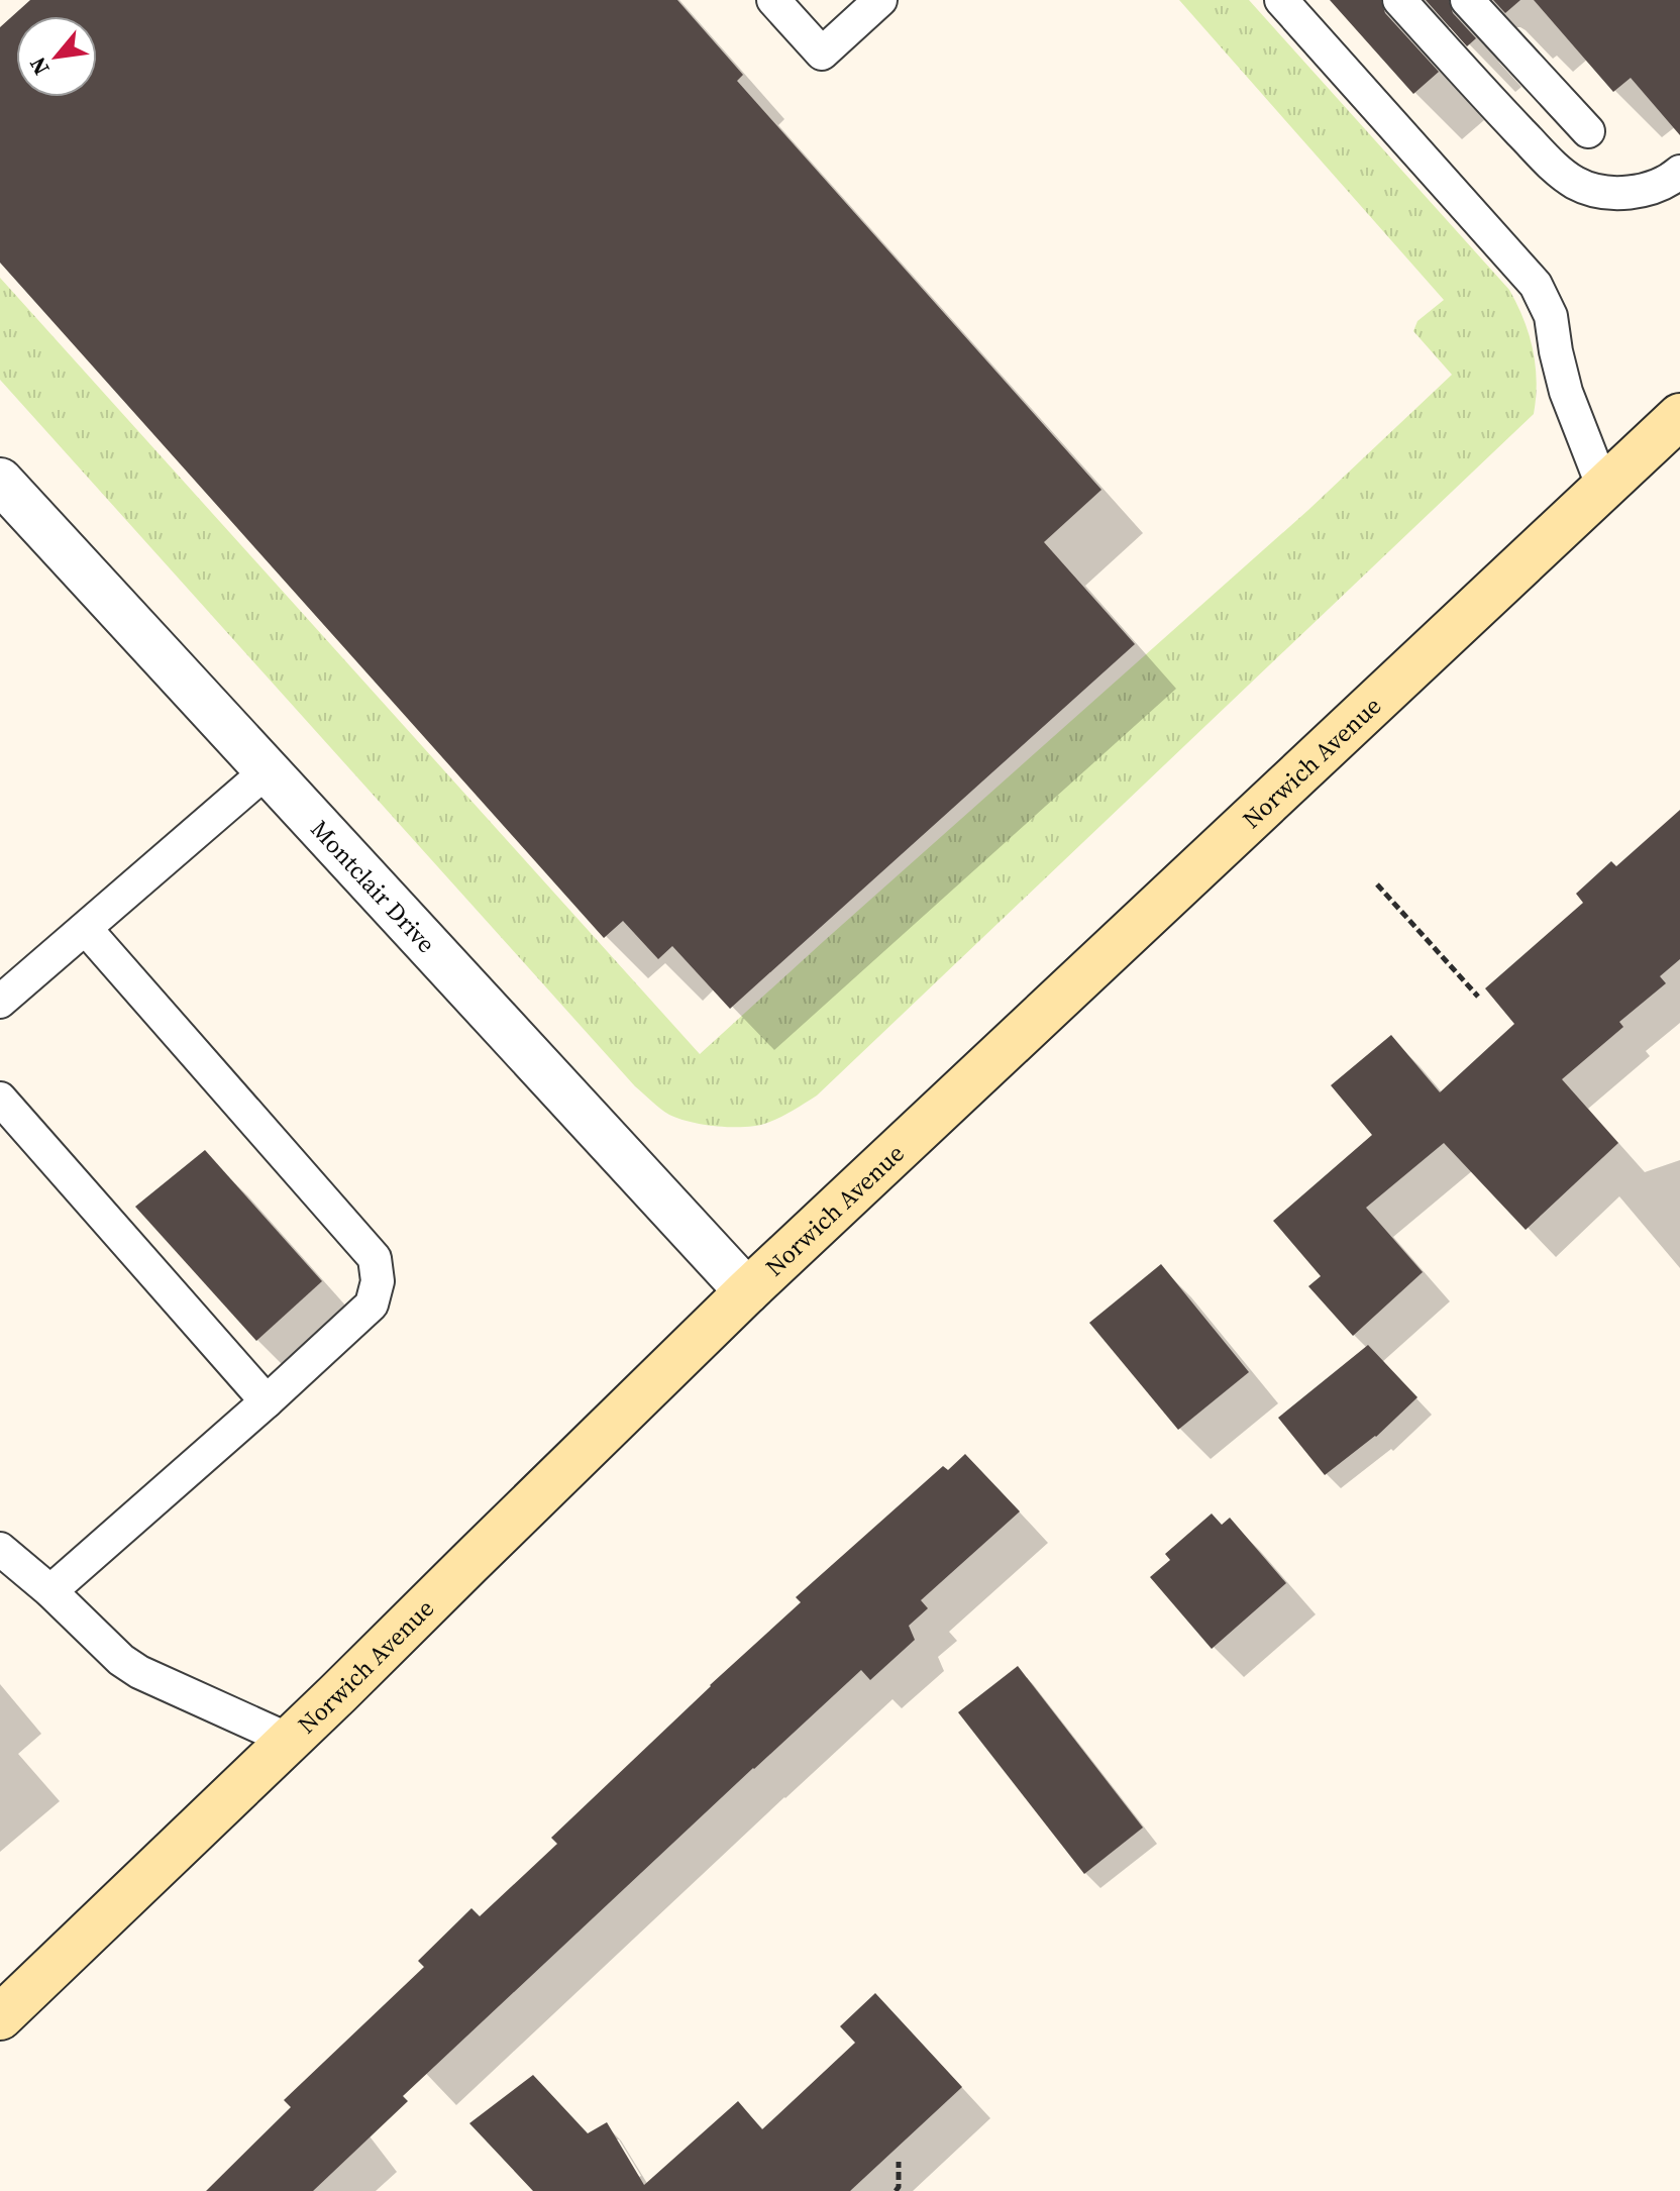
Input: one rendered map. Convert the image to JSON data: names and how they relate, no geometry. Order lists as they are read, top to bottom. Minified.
{"streets":{"main road":["Norwich Avenue"],"street":["Montclair Drive"]},"crossings":[["Norwich Avenue","Montclair Drive"]],"north":"bottom left"}
